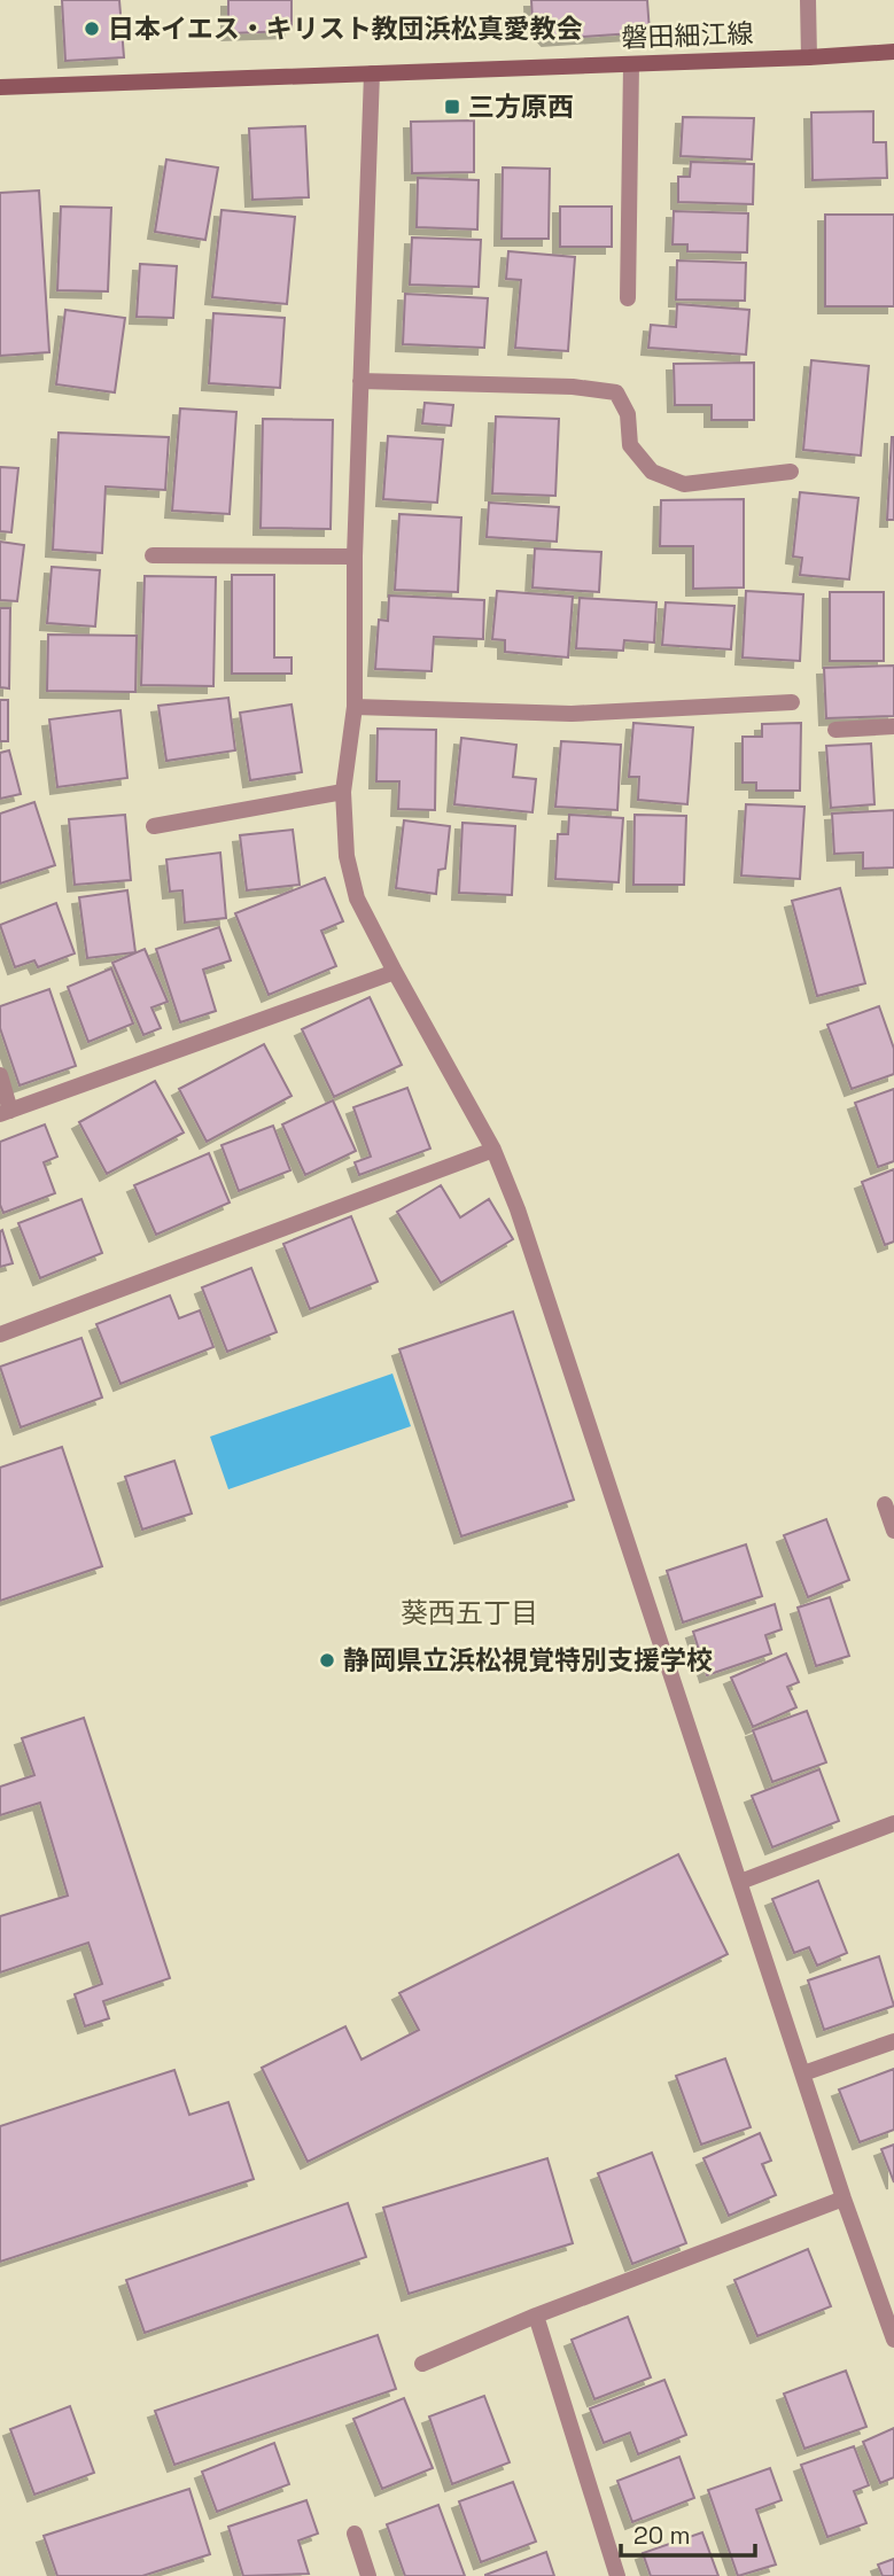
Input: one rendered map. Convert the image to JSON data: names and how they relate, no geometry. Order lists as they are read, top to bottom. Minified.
{"streets":{"main road":["磐田細江線"]},"districts":["葵西五丁目"],"places":{"other":["日本イエス・キリスト教団浜松真愛教会","静岡県立浜松視覚特別支援学校"],"transit":["三方原西"]},"scale_bar":"20 m"}
